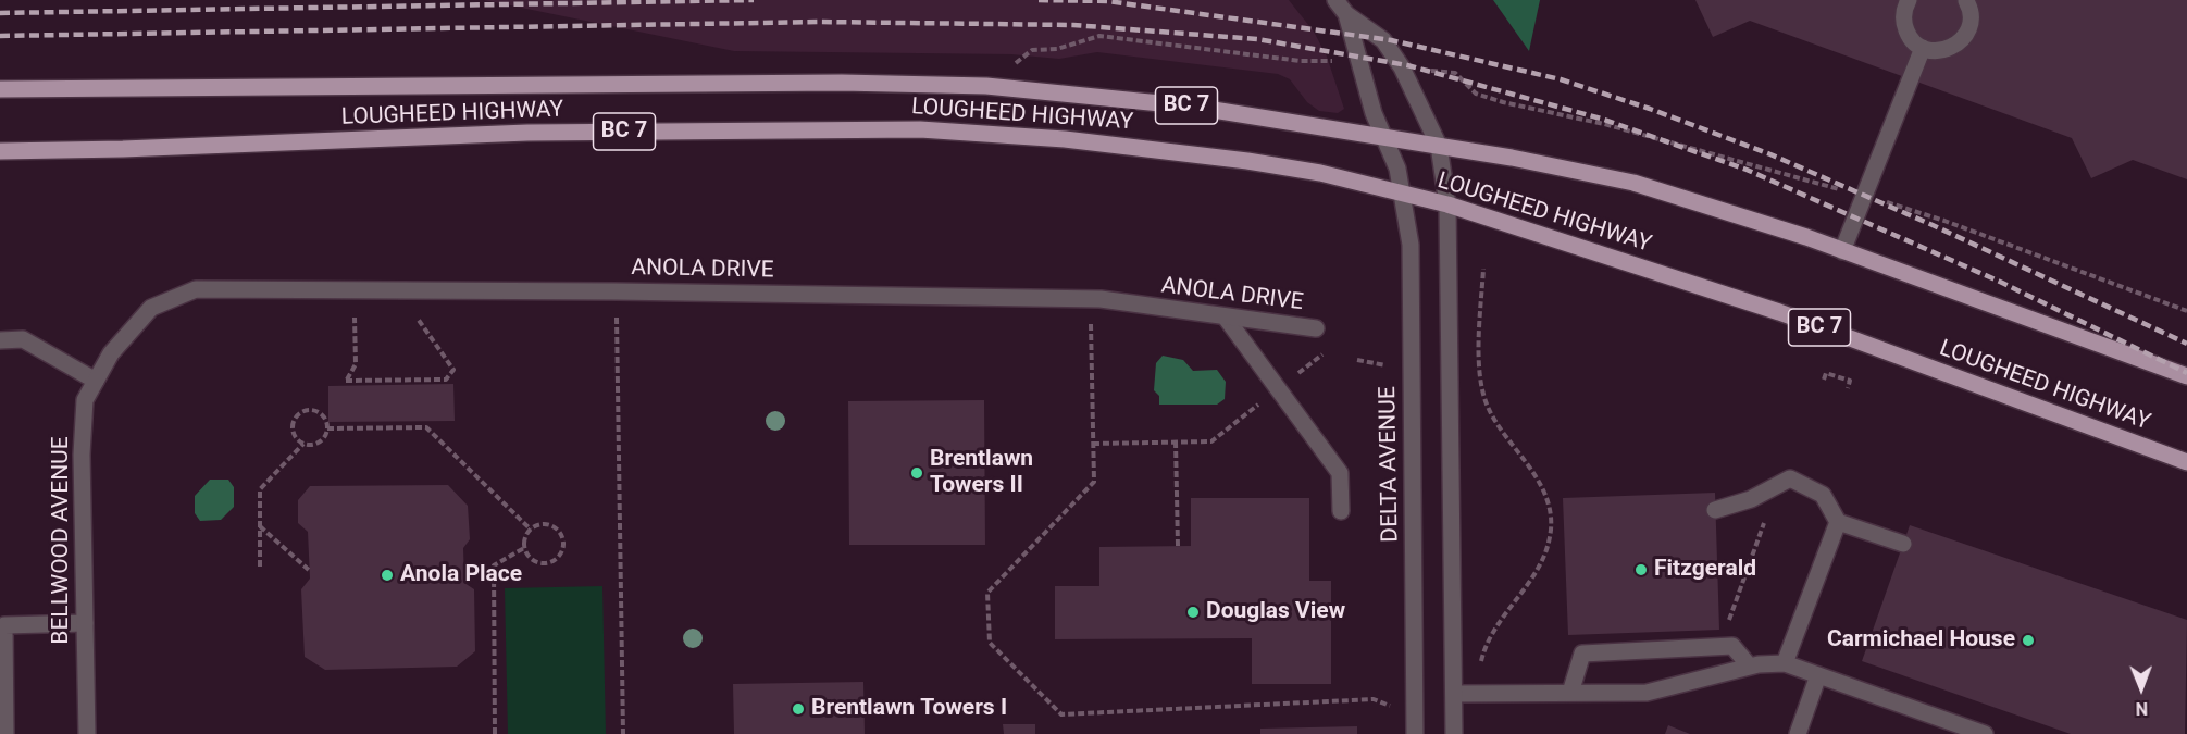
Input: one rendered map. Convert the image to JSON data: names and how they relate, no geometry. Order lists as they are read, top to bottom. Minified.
{"streets":{"main road":["BC 7","LOUGHEED HIGHWAY"],"street":["ANOLA DRIVE","DELTA AVENUE","BELLWOOD AVENUE"]},"crossings":[["LOUGHEED HIGHWAY","DELTA AVENUE"],["ANOLA DRIVE","BELLWOOD AVENUE"]],"places":["Brentlawn Towers II","Fitzgerald","Anola Place","Douglas View","Carmichael House","Brentlawn Towers I"],"north":"bottom"}
